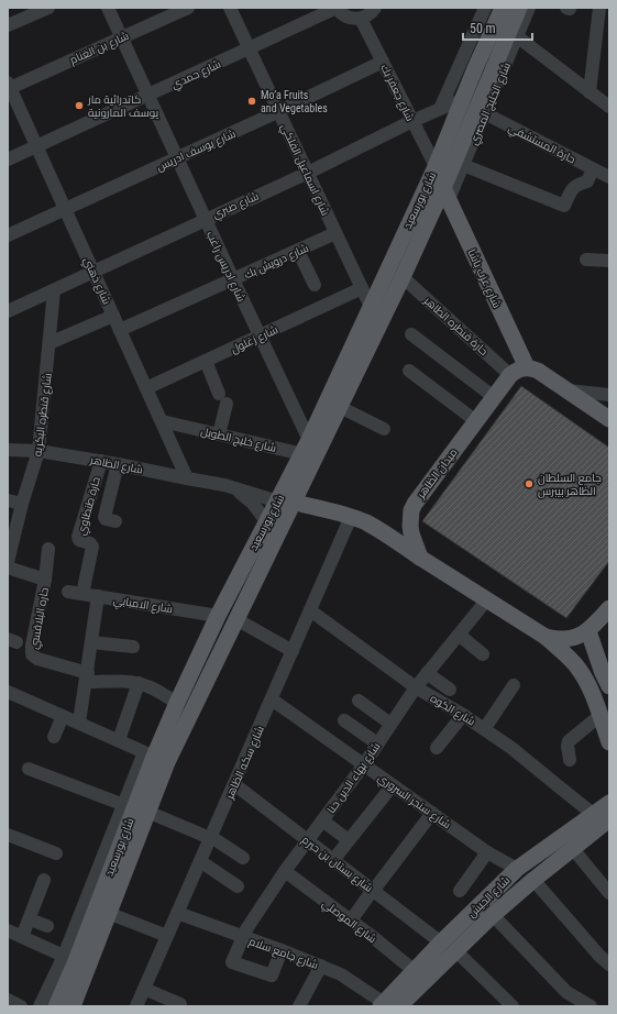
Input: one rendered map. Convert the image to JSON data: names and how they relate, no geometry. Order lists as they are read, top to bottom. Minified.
{"streets":{"main road":["شارع بورسعيد","شارع عزب باشا","ميدان الظاهر","شارع الجيش"],"street":["شارع بن الغنام","شارع حمدي","شارع جعفر بك","شارع الخليج المصري","حارة المستشفي","شارع يوسف ادريس","شارع اسماعيل الفلكي","شارع صبري","شارع درويش بك","شارع ادريس راغب","شارع ذهني","حارة قنطره الطاهر","شارع زغلول","شارع قنطره البكريه","شارع خليج الطويل","شارع الظاهر","حارة طنطاوي","شارع الامبابي","حاره البلاقسي","شارع الكوه","شارع سكه الظاهر","شارع بهاء الدين حنا","شارع سنجر السروري","شارع بستان بن حيرم","شارع الموصلي","شارع جامع سلام"]},"crossings":[["شارع بن الغنام","شارع ادريس راغب"],["شارع بن الغنام","شارع ذهني"],["شارع حمدي","شارع اسماعيل الفلكي"],["شارع حمدي","شارع ادريس راغب"],["شارع حمدي","شارع ذهني"],["شارع جعفر بك","شارع يوسف ادريس"],["شارع جعفر بك","شارع بورسعيد"],["شارع جعفر بك","شارع صبري"],["شارع الخليج المصري","حارة المستشفي"],["شارع الخليج المصري","شارع بورسعيد"],["شارع الخليج المصري","شارع صبري"],["شارع الخليج المصري","شارع عزب باشا"],["حارة المستشفي","شارع بورسعيد"],["حارة المستشفي","شارع صبري"],["شارع يوسف ادريس","شارع اسماعيل الفلكي"],["شارع يوسف ادريس","شارع ادريس راغب"],["شارع يوسف ادريس","شارع ذهني"],["شارع اسماعيل الفلكي","شارع بورسعيد"],["شارع اسماعيل الفلكي","شارع صبري"],["شارع اسماعيل الفلكي","شارع درويش بك"],["شارع اسماعيل الفلكي","شارع زغلول"],["شارع بورسعيد","شارع صبري"],["شارع بورسعيد","شارع ادريس راغب"],["شارع بورسعيد","شارع عزب باشا"],["شارع بورسعيد","حارة قنطره الطاهر"],["شارع بورسعيد","شارع خليج الطويل"],["شارع بورسعيد","شارع الظاهر"],["شارع بورسعيد","شارع الامبابي"],["شارع صبري","شارع ادريس راغب"],["شارع صبري","شارع ذهني"],["شارع صبري","شارع قنطره البكريه"],["شارع درويش بك","شارع ادريس راغب"],["شارع درويش بك","شارع ذهني"],["شارع ادريس راغب","شارع زغلول"],["شارع ادريس راغب","شارع خليج الطويل"],["شارع عزب باشا","ميدان الظاهر"],["شارع ذهني","شارع زغلول"],["شارع ذهني","شارع خليج الطويل"],["شارع ذهني","شارع الظاهر"],["حارة قنطره الطاهر","ميدان الظاهر"],["شارع قنطره البكريه","شارع الظاهر"],["شارع الظاهر","حارة طنطاوي"],["حارة طنطاوي","شارع الامبابي"],["شارع الكوه","شارع سكه الظاهر"],["شارع الكوه","شارع بهاء الدين حنا"],["شارع الكوه","شارع الجيش"],["شارع سكه الظاهر","شارع سنجر السروري"],["شارع سكه الظاهر","شارع بستان بن حيرم"],["شارع سكه الظاهر","شارع جامع سلام"],["شارع بهاء الدين حنا","شارع سنجر السروري"],["شارع بهاء الدين حنا","شارع بستان بن حيرم"],["شارع بهاء الدين حنا","شارع الموصلي"],["شارع بهاء الدين حنا","شارع جامع سلام"],["شارع سنجر السروري","شارع الجيش"],["شارع بستان بن حيرم","شارع الجيش"],["شارع الجيش","شارع الموصلي"],["شارع الجيش","شارع جامع سلام"]],"places":["Mo’a Fruits and Vegetables","كاتدرائية مار يوسف المارونية","جامع السلطان الظاهر بيبرس"],"scale_bar":"50 m"}
